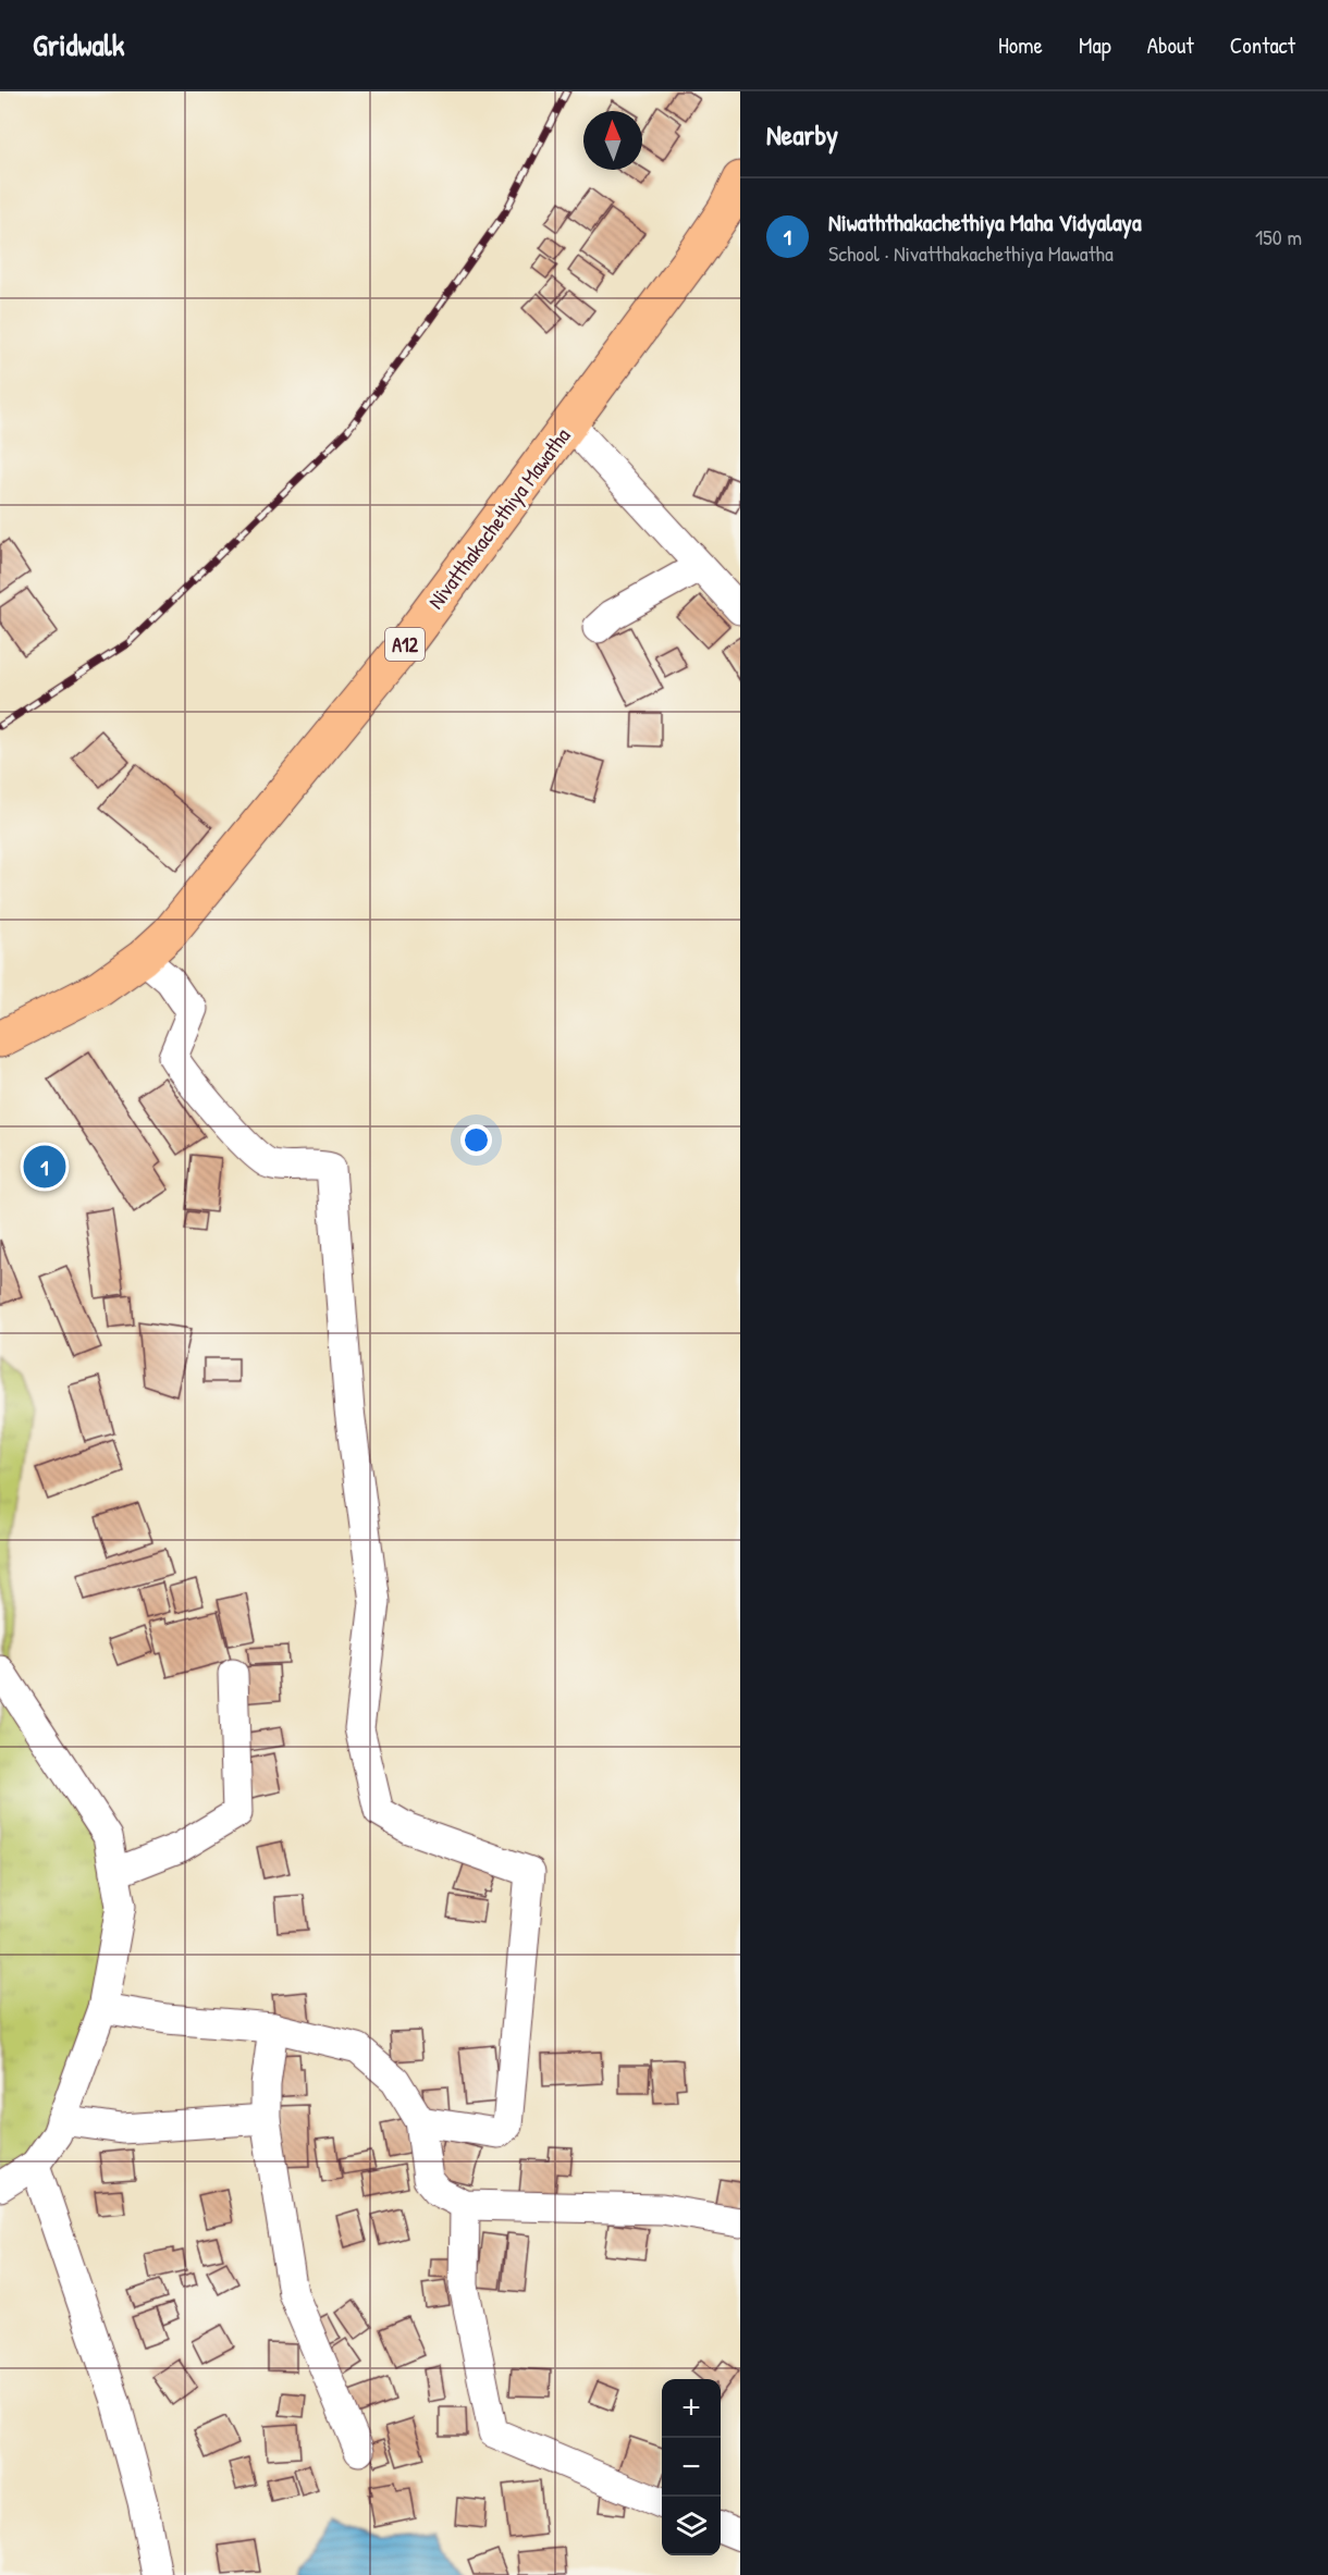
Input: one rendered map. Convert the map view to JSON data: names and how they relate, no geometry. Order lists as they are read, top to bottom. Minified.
{"streets":{"highway":["Nivatthakachethiya Mawatha","A12"]},"north":"top","page":{"header":"Gridwalk","nav":["Home","Map","About","Contact"],"heading":"Nearby","list":[{"mark":"1","name":"Niwaththakachethiya Maha Vidyalaya","note":"School · Nivatthakachethiya Mawatha","value":"150 m"}],"pins":"1","map_buttons":["+","−"]}}
